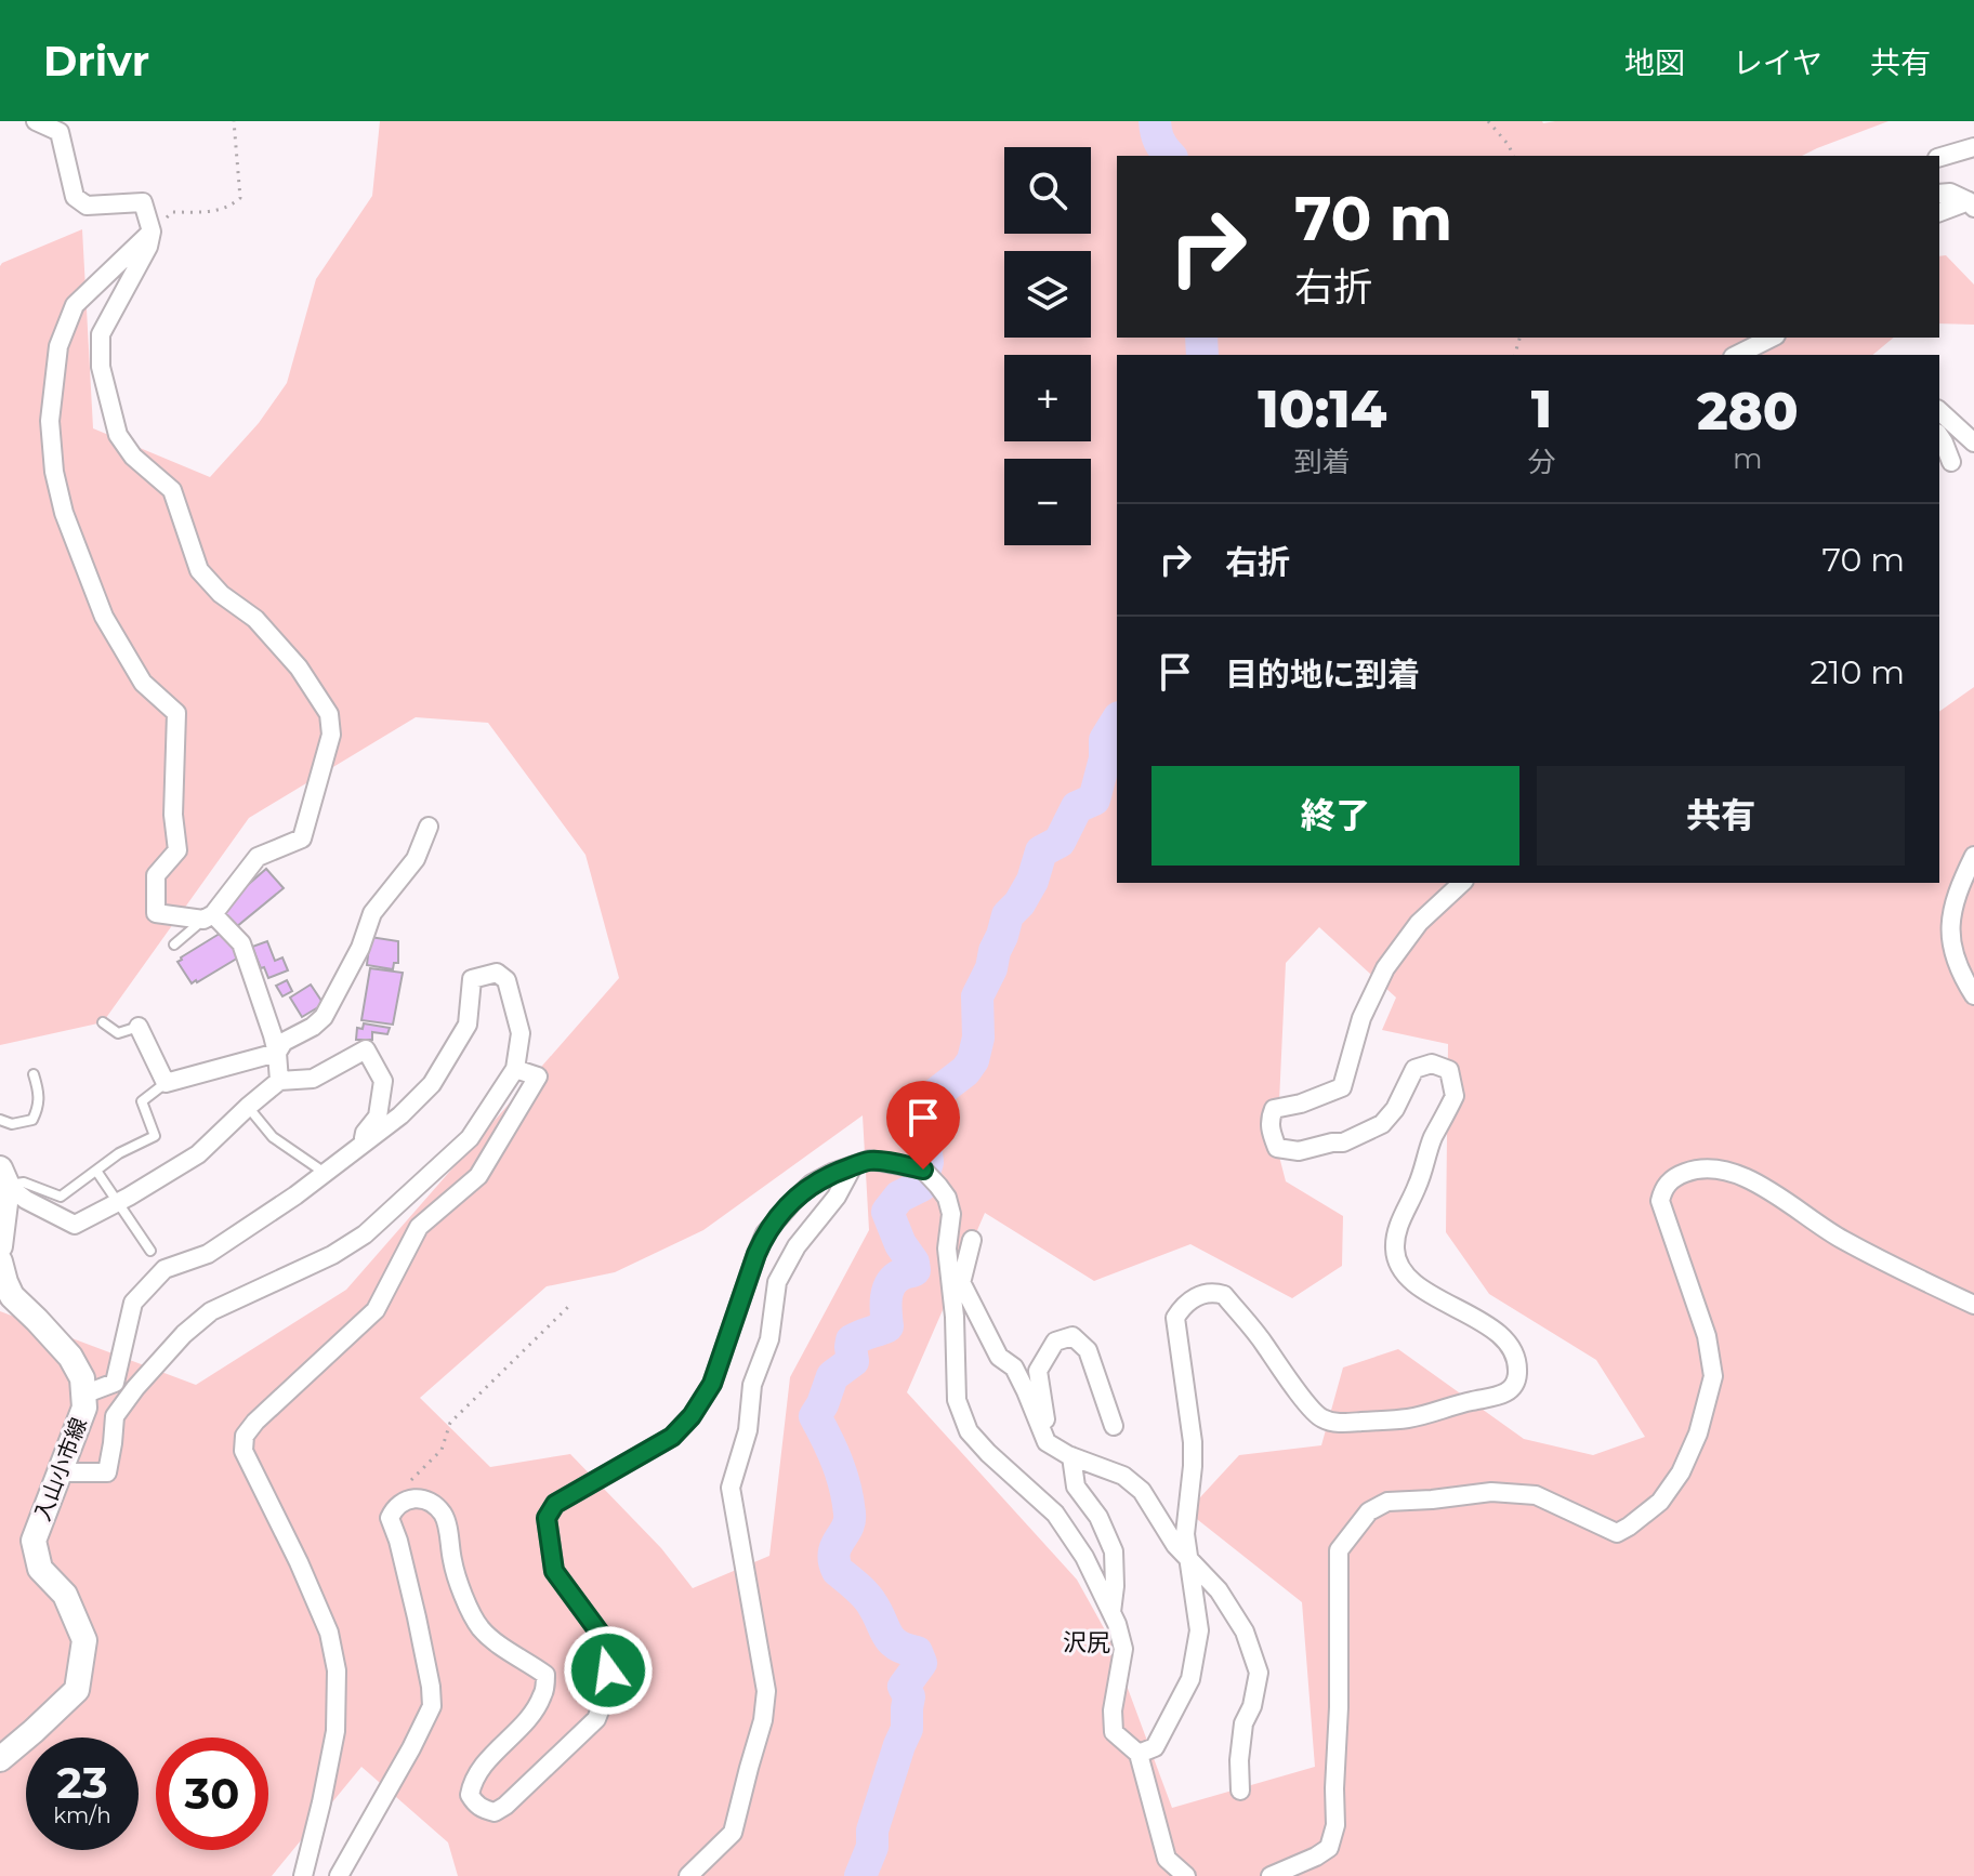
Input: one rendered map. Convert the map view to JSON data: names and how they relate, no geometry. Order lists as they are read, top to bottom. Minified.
{"streets":{"main road":["入山小市線"]},"districts":["沢尻"],"page":{"header":"Drivr","nav":["地図","レイヤ","共有"],"map_buttons":["+","−"],"turn":["70 m","右折"],"eta":["10:14","到着","1","分","280","m"],"list":[{"name":"右折","value":"70 m"},{"name":"目的地に到着","value":"210 m"}],"buttons":["終了","共有"],"speed":"23 km/h","limit":"30"}}
